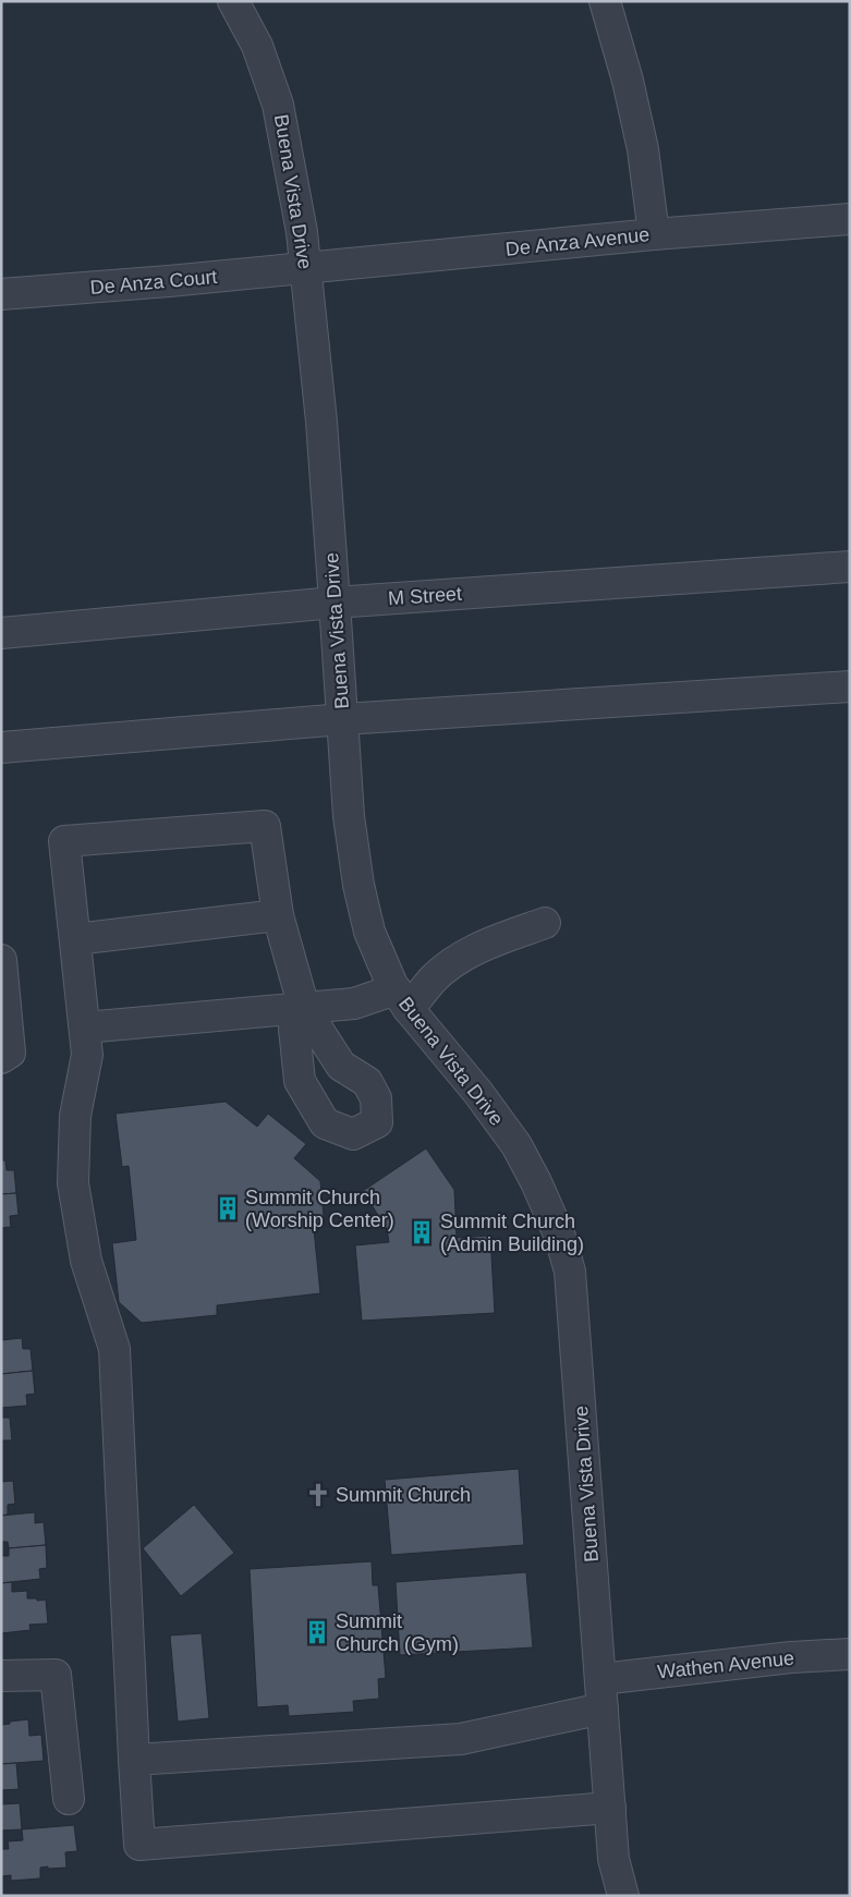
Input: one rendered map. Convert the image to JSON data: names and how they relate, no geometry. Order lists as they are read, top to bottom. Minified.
{"streets":{"street":["Buena Vista Drive","De Anza Avenue","De Anza Court","M Street","Wathen Avenue"]},"crossings":[["Buena Vista Drive","De Anza Avenue"],["Buena Vista Drive","De Anza Court"],["Buena Vista Drive","M Street"],["Buena Vista Drive","Wathen Avenue"],["De Anza Avenue","De Anza Court"]],"places":{"building":["Summit Church (Worship Center)","Summit Church (Admin Building)","Summit Church (Gym)"],"church":["Summit Church"]}}
